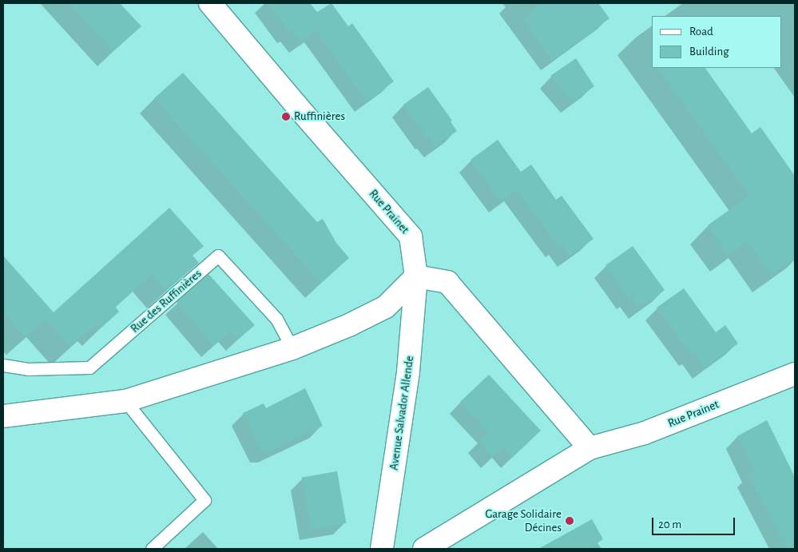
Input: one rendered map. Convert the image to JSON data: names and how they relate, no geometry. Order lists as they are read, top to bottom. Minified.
{"streets":{"street":["Rue Prainet","Avenue Salvador Allende"],"lane":["Rue des Ruffinières"]},"crossings":[["Rue Prainet","Avenue Salvador Allende"]],"places":["Ruffinières","Garage Solidaire Décines"],"legend":["Road","Building"],"scale_bar":"20 m"}
